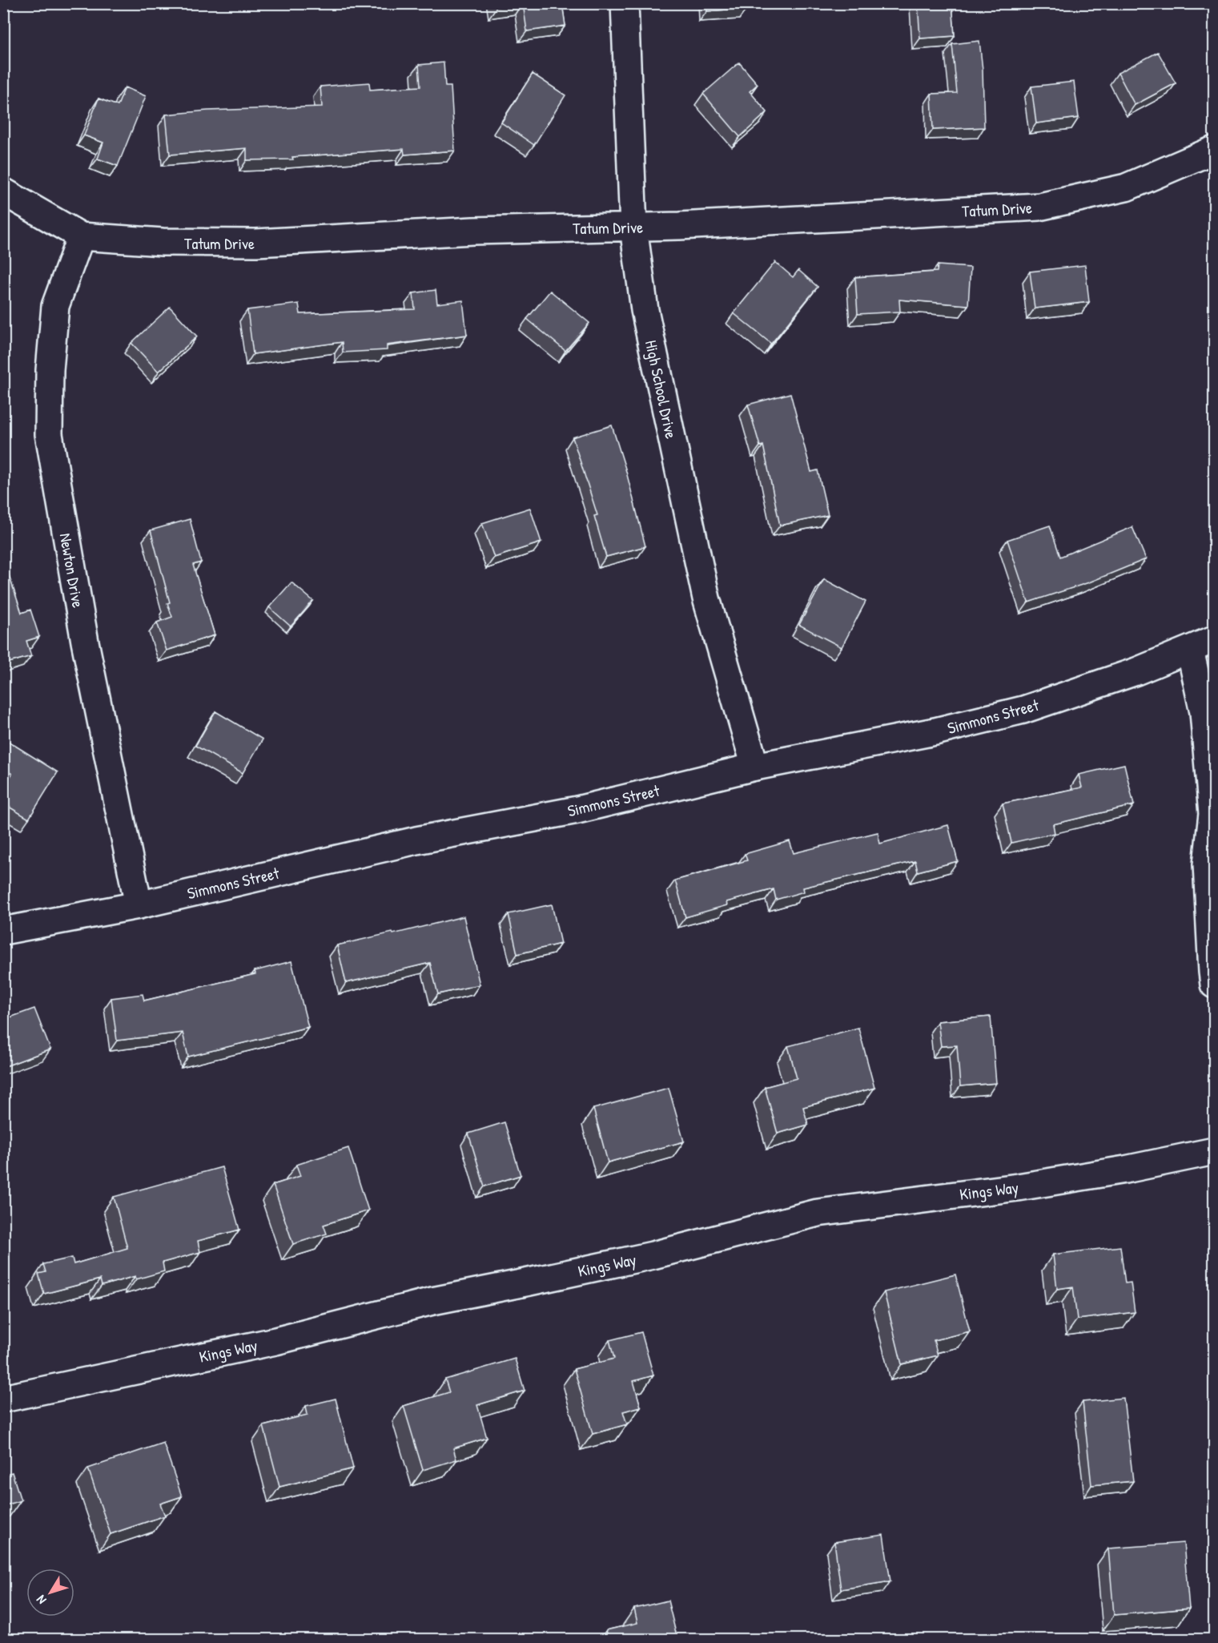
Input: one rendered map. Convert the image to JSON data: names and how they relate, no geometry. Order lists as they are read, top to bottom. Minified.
{"streets":{"street":["Tatum Drive","High School Drive","Newton Drive","Simmons Street","Kings Way"]},"crossings":[["Tatum Drive","High School Drive"],["Tatum Drive","Newton Drive"],["High School Drive","Simmons Street"],["Newton Drive","Simmons Street"]],"north":"bottom left"}
